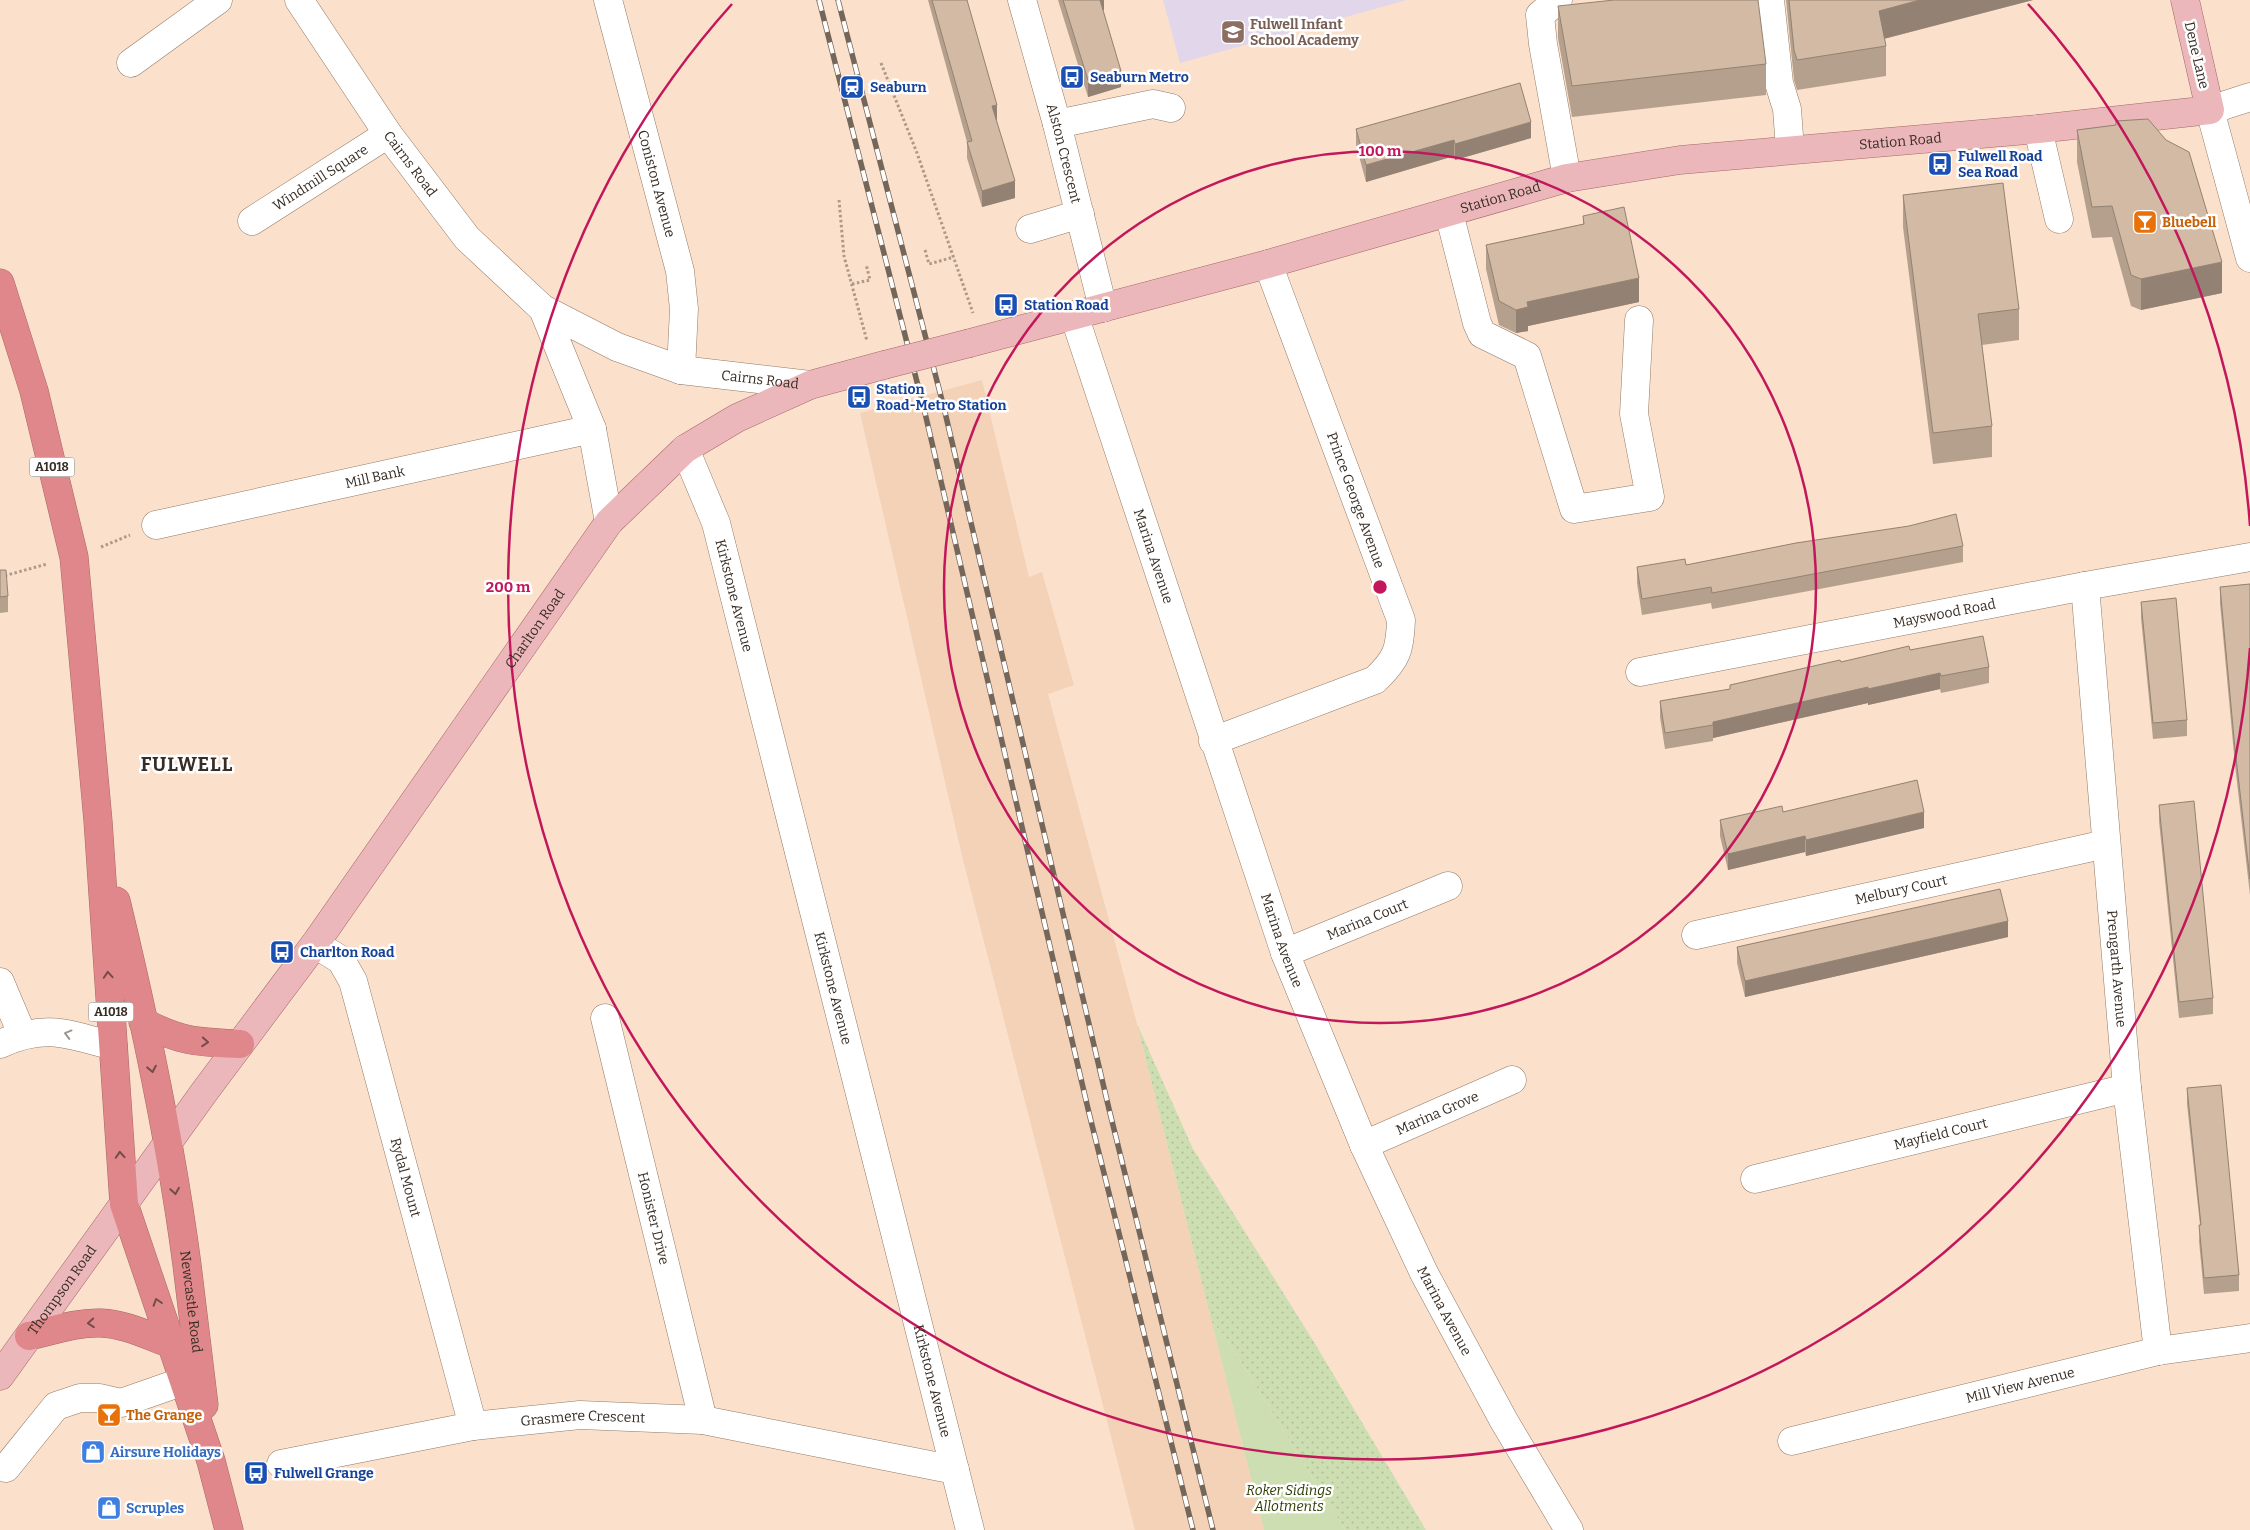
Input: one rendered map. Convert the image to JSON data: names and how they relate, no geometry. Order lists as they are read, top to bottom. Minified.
{"streets":{"highway":["A1018","Newcastle Road"],"main road":["Dene Lane","Station Road","Charlton Road","Thompson Road"],"street":["Alston Crescent","Cairns Road","Windmill Square","Coniston Avenue","Mill Bank","Prince George Avenue","Marina Avenue","Kirkstone Avenue","Mayswood Road","Melbury Court","Marina Court","Prengarth Avenue","Marina Grove","Mayfield Court","Rydal Mount","Honister Drive","Mill View Avenue","Grasmere Crescent"]},"crossings":[["Dene Lane","Station Road"],["Station Road","Alston Crescent"],["Station Road","Cairns Road"],["Station Road","Prince George Avenue"],["Station Road","Marina Avenue"],["Station Road","Charlton Road"],["Cairns Road","Windmill Square"],["Cairns Road","Coniston Avenue"],["Cairns Road","Mill Bank"],["Cairns Road","Charlton Road"],["A1018","Charlton Road"],["A1018","Thompson Road"],["A1018","Newcastle Road"],["Prince George Avenue","Marina Avenue"],["Marina Avenue","Marina Court"],["Marina Avenue","Marina Grove"],["Kirkstone Avenue","Charlton Road"],["Kirkstone Avenue","Grasmere Crescent"],["Mayswood Road","Prengarth Avenue"],["Charlton Road","Rydal Mount"],["Charlton Road","Thompson Road"],["Charlton Road","Newcastle Road"],["Melbury Court","Prengarth Avenue"],["Prengarth Avenue","Mayfield Court"],["Prengarth Avenue","Mill View Avenue"],["Rydal Mount","Grasmere Crescent"],["Honister Drive","Grasmere Crescent"],["Thompson Road","Newcastle Road"]],"districts":["FULWELL"],"parks":["Roker Sidings Allotments"],"places":{"school or university":["Fulwell Infant School Academy"],"bus stop":["Seaburn Metro","Fulwell Road Sea Road","Station Road","Station Road-Metro Station","Charlton Road","Fulwell Grange"],"station":["Seaburn"],"bar":["Bluebell","The Grange"],"shop":["Airsure Holidays","Scruples"]},"rings":["100 m","200 m"]}
